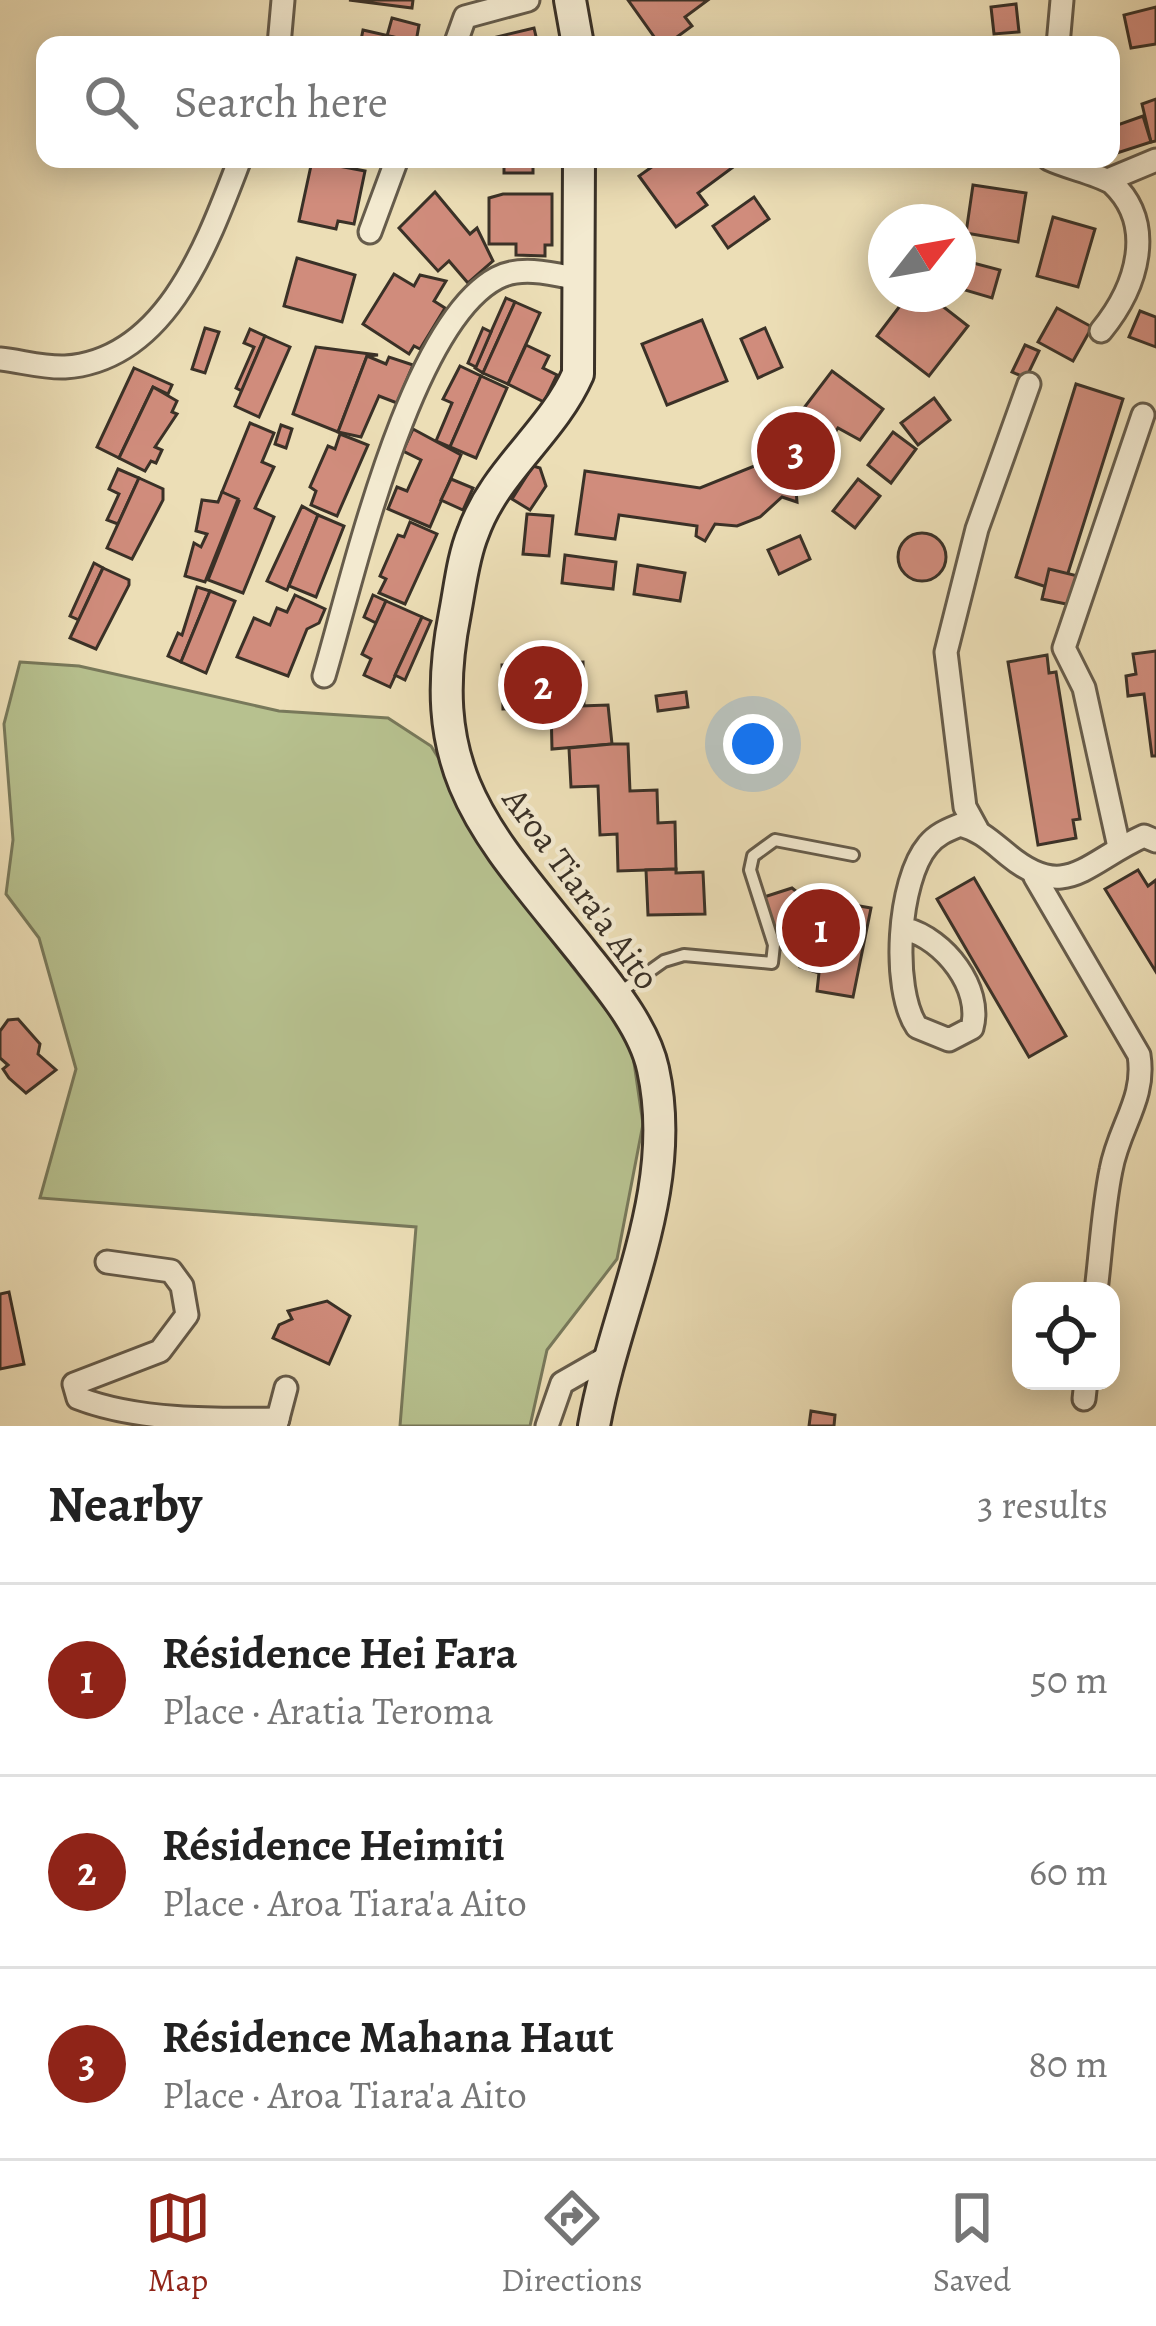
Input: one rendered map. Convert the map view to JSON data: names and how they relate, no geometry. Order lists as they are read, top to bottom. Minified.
{"streets":{"main road":["Aroa Tiara'a Aito"]},"north":"top right","page":{"search":"Search here","pins":["3","2","1"],"heading":["Nearby","3 results"],"list":[{"mark":"1","name":"Résidence Hei Fara","note":"Place · Aratia Teroma","value":"50 m"},{"mark":"2","name":"Résidence Heimiti","note":"Place · Aroa Tiara'a Aito","value":"60 m"},{"mark":"3","name":"Résidence Mahana Haut","note":"Place · Aroa Tiara'a Aito","value":"80 m"}],"nav":["Map","Directions","Saved"]}}
